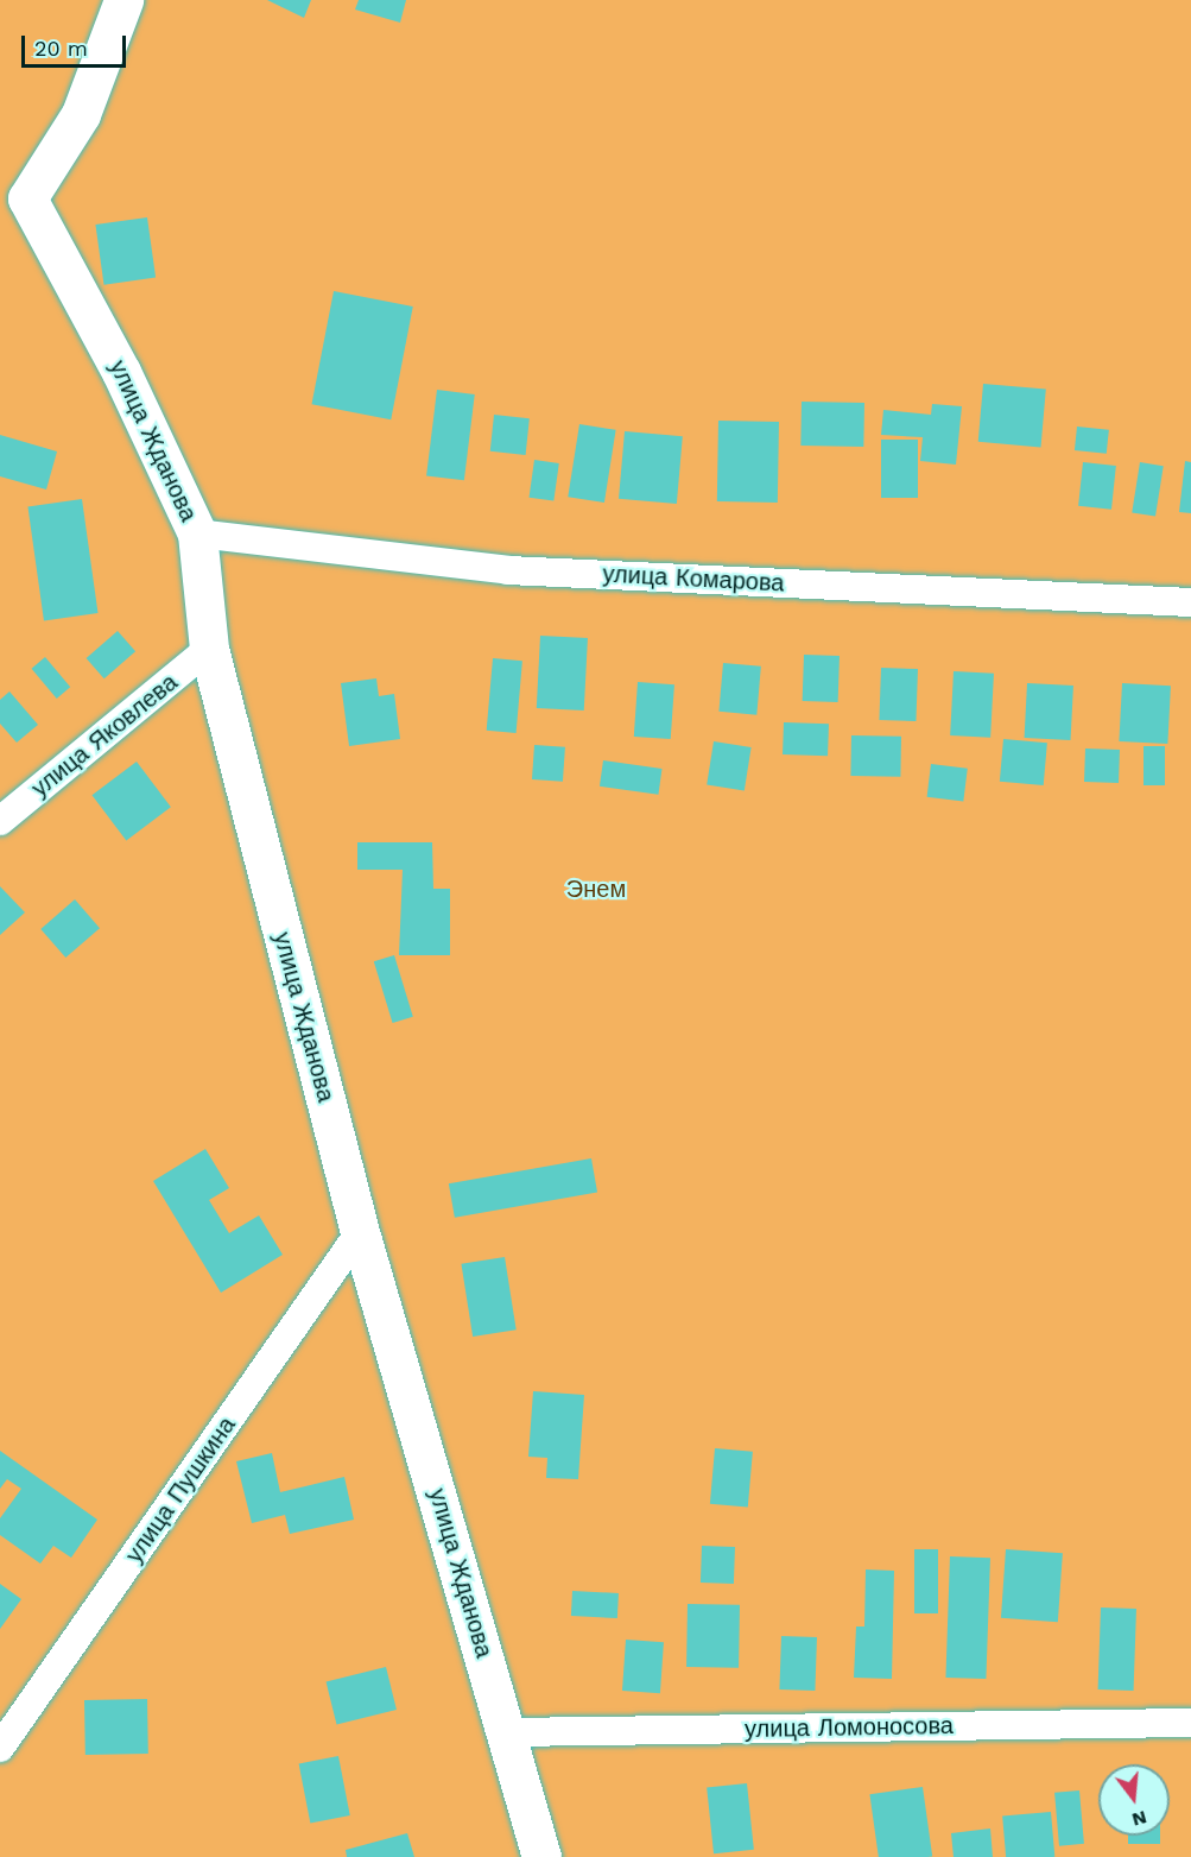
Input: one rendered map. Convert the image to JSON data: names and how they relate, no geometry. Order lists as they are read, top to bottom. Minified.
{"streets":{"street":["улица Жданова","улица Комарова","улица Яковлева","улица Пушкина","улица Ломоносова"]},"crossings":[["улица Жданова","улица Комарова"],["улица Жданова","улица Яковлева"],["улица Жданова","улица Пушкина"],["улица Жданова","улица Ломоносова"]],"parks":["Энем"],"scale_bar":"20 m","north":"bottom"}
